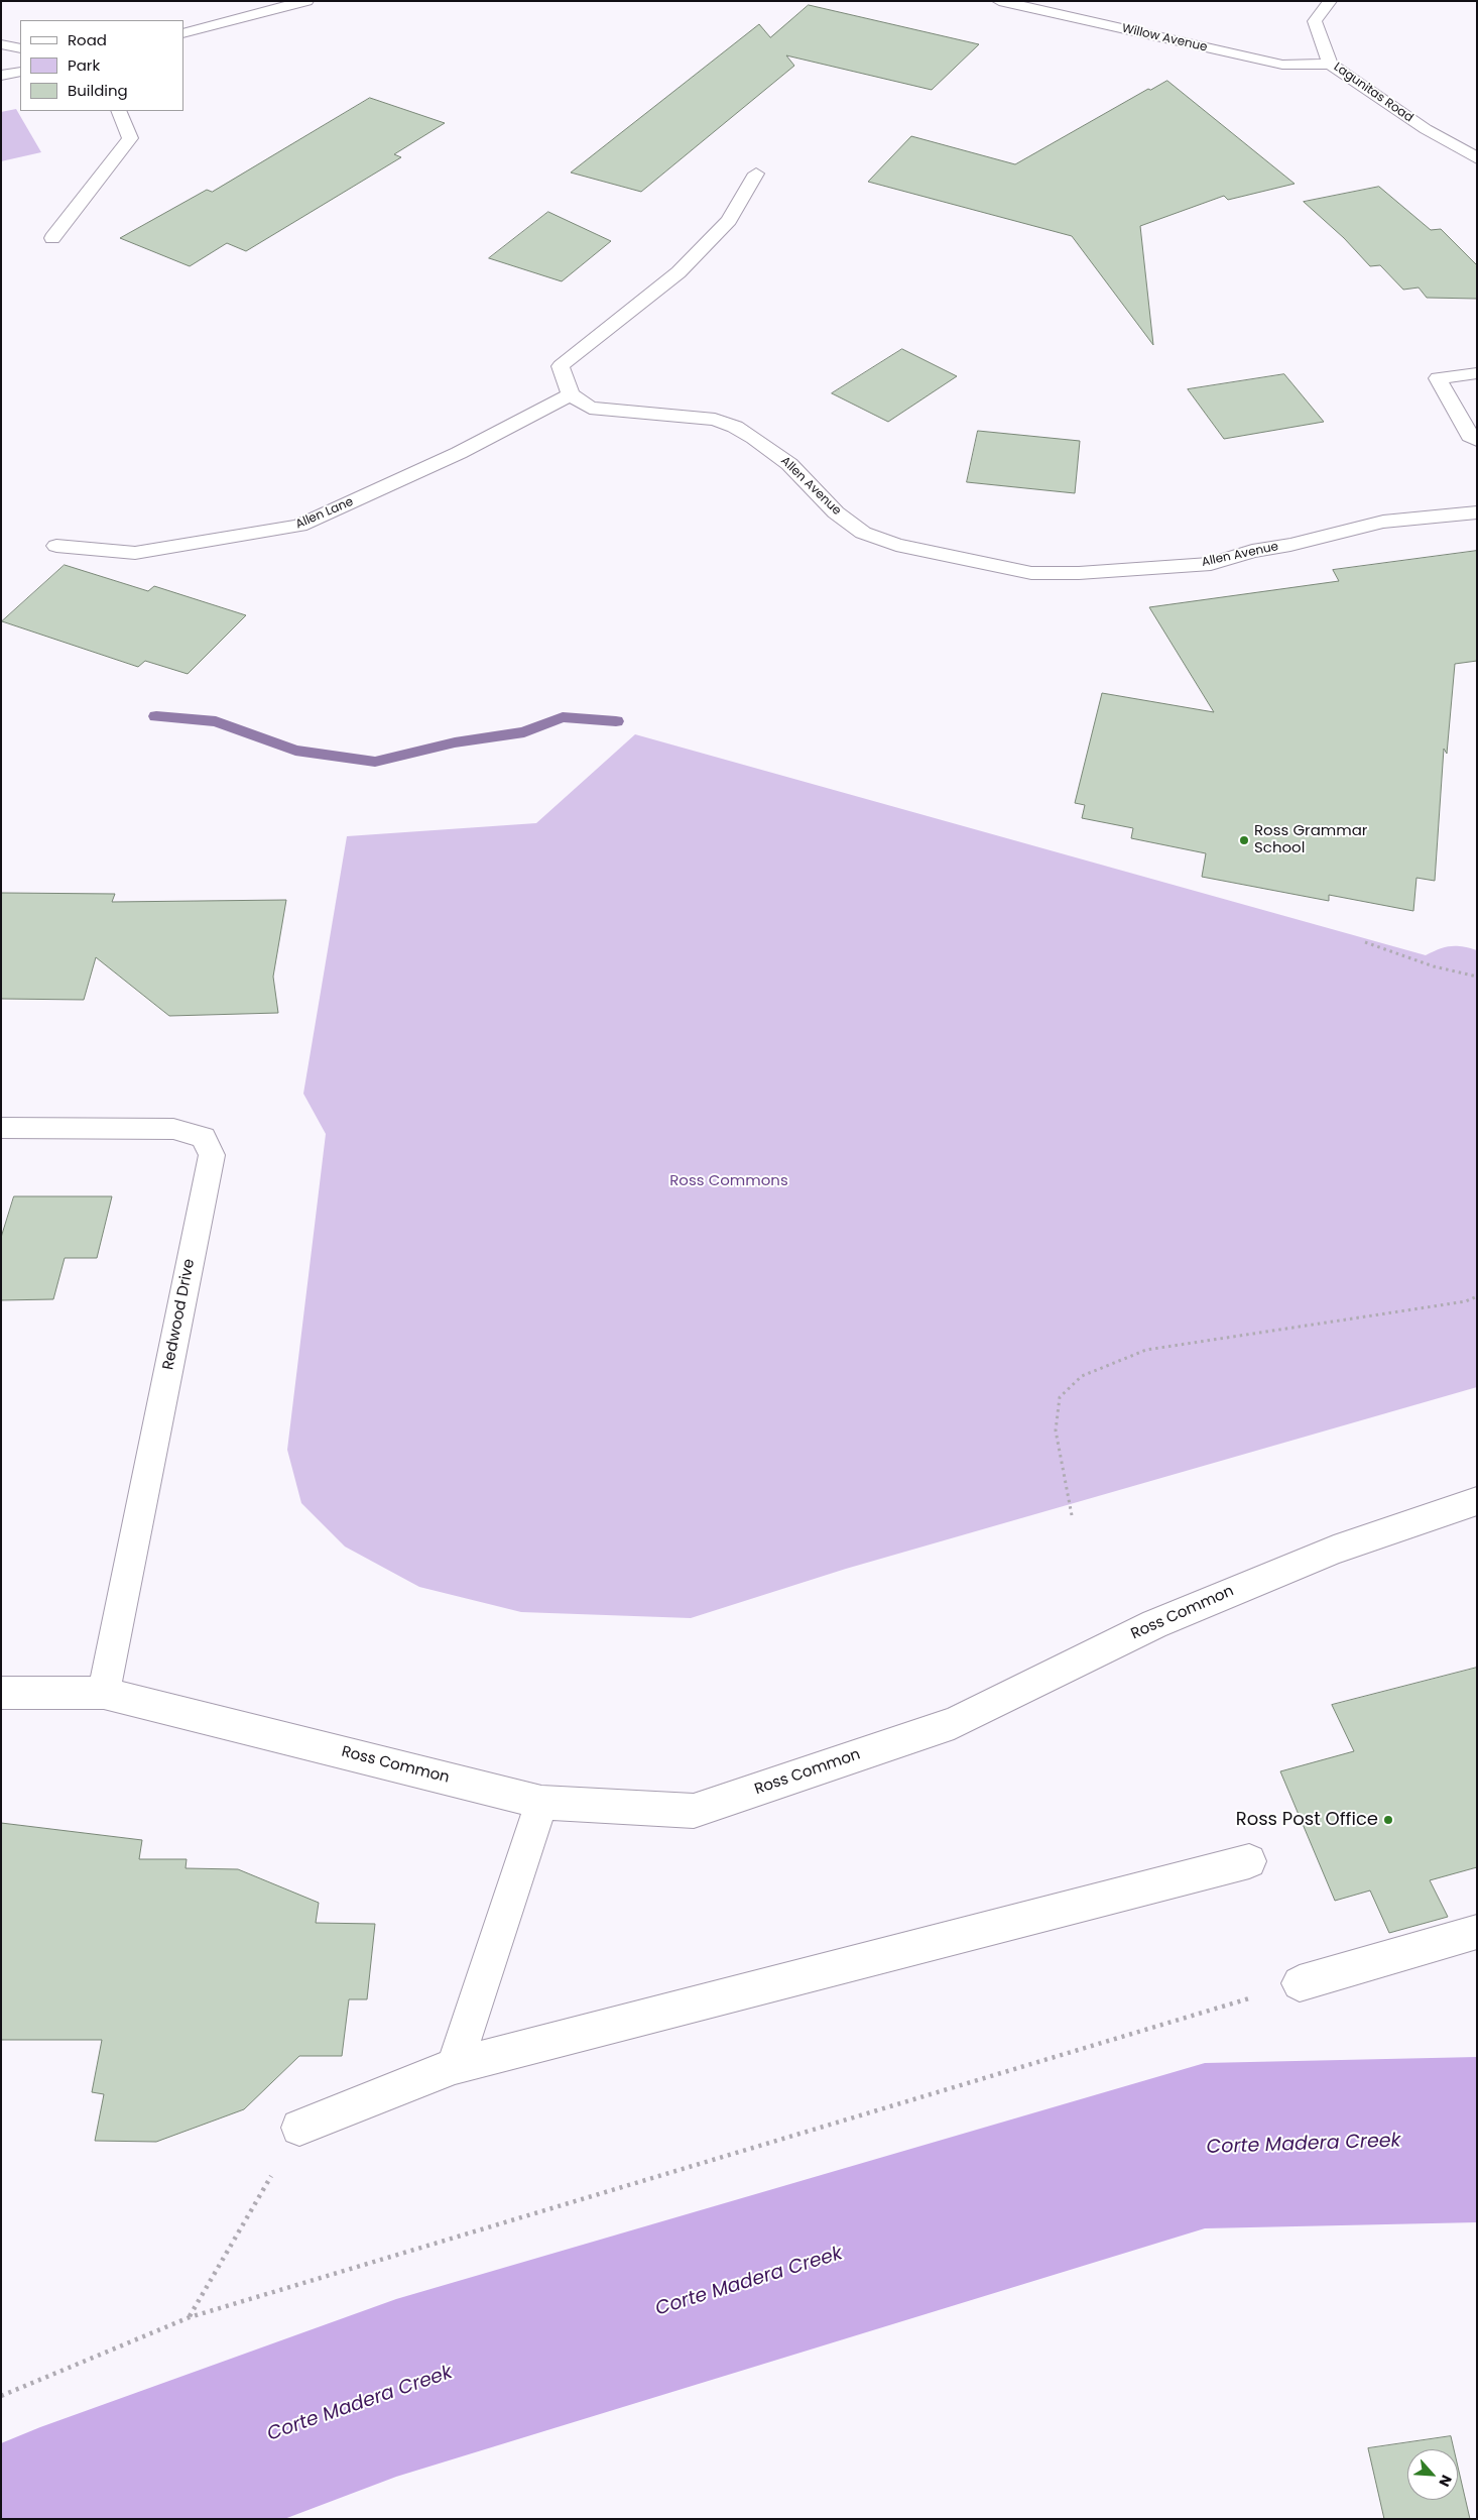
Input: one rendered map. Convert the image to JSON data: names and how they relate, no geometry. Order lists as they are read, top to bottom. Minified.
{"streets":{"street":["Willow Avenue","Lagunitas Road","Allen Avenue","Allen Lane","Redwood Drive","Ross Common"]},"crossings":[["Willow Avenue","Lagunitas Road"],["Allen Avenue","Allen Lane"],["Redwood Drive","Ross Common"]],"water":["Corte Madera Creek"],"parks":["Ross Commons"],"places":["Ross Grammar School","Ross Post Office"],"legend":["Road","Park","Building"],"north":"bottom right"}
